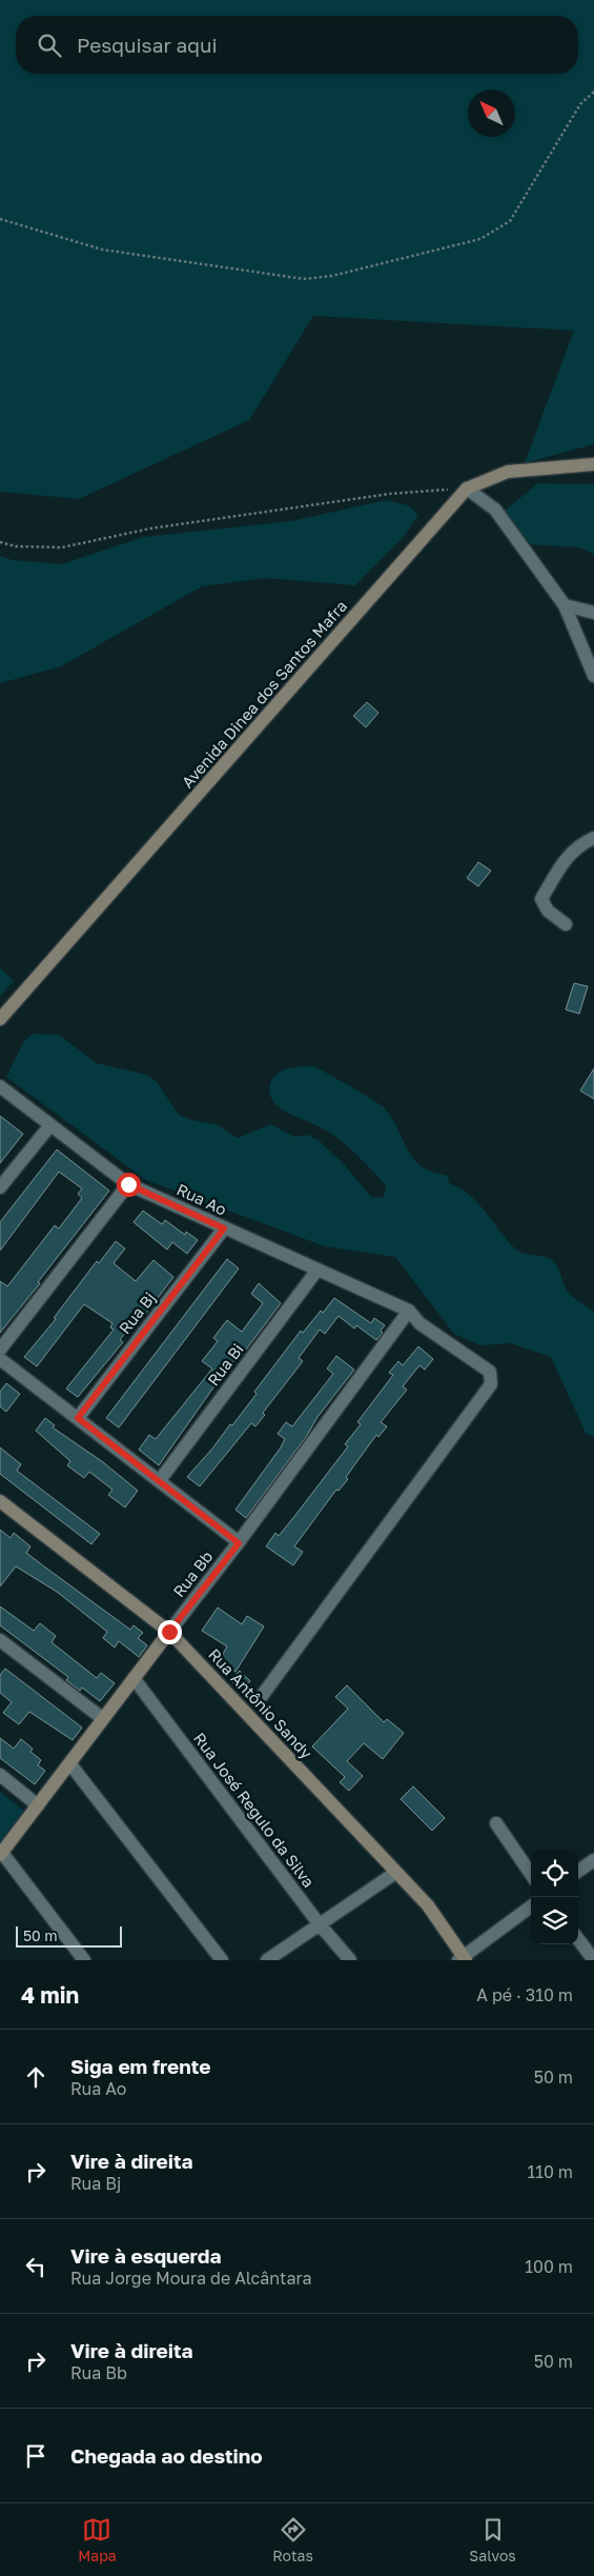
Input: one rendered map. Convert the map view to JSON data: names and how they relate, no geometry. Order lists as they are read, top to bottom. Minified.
{"streets":{"street":["Avenida Dinea dos Santos Mafra","Rua Ao","Rua Bj","Rua Bi","Rua Bb","Rua Antônio Sandy","Rua José Regulo da Silva"]},"crossings":[["Rua Ao","Rua Bj"],["Rua Ao","Rua Bi"],["Rua Ao","Rua Bb"],["Rua Bb","Rua Antônio Sandy"],["Rua Bb","Rua José Regulo da Silva"]],"scale_bar":"50 m","north":"top left","page":{"search":"Pesquisar aqui","scale":"50 m","heading":["4 min","A pé · 310 m"],"list":[["Siga em frente","Rua Ao","50 m"],["Vire à direita","Rua Bj","110 m"],["Vire à esquerda","Rua Jorge Moura de Alcântara","100 m"],["Vire à direita","Rua Bb","50 m"],"Chegada ao destino"],"nav":["Mapa","Rotas","Salvos"]}}
